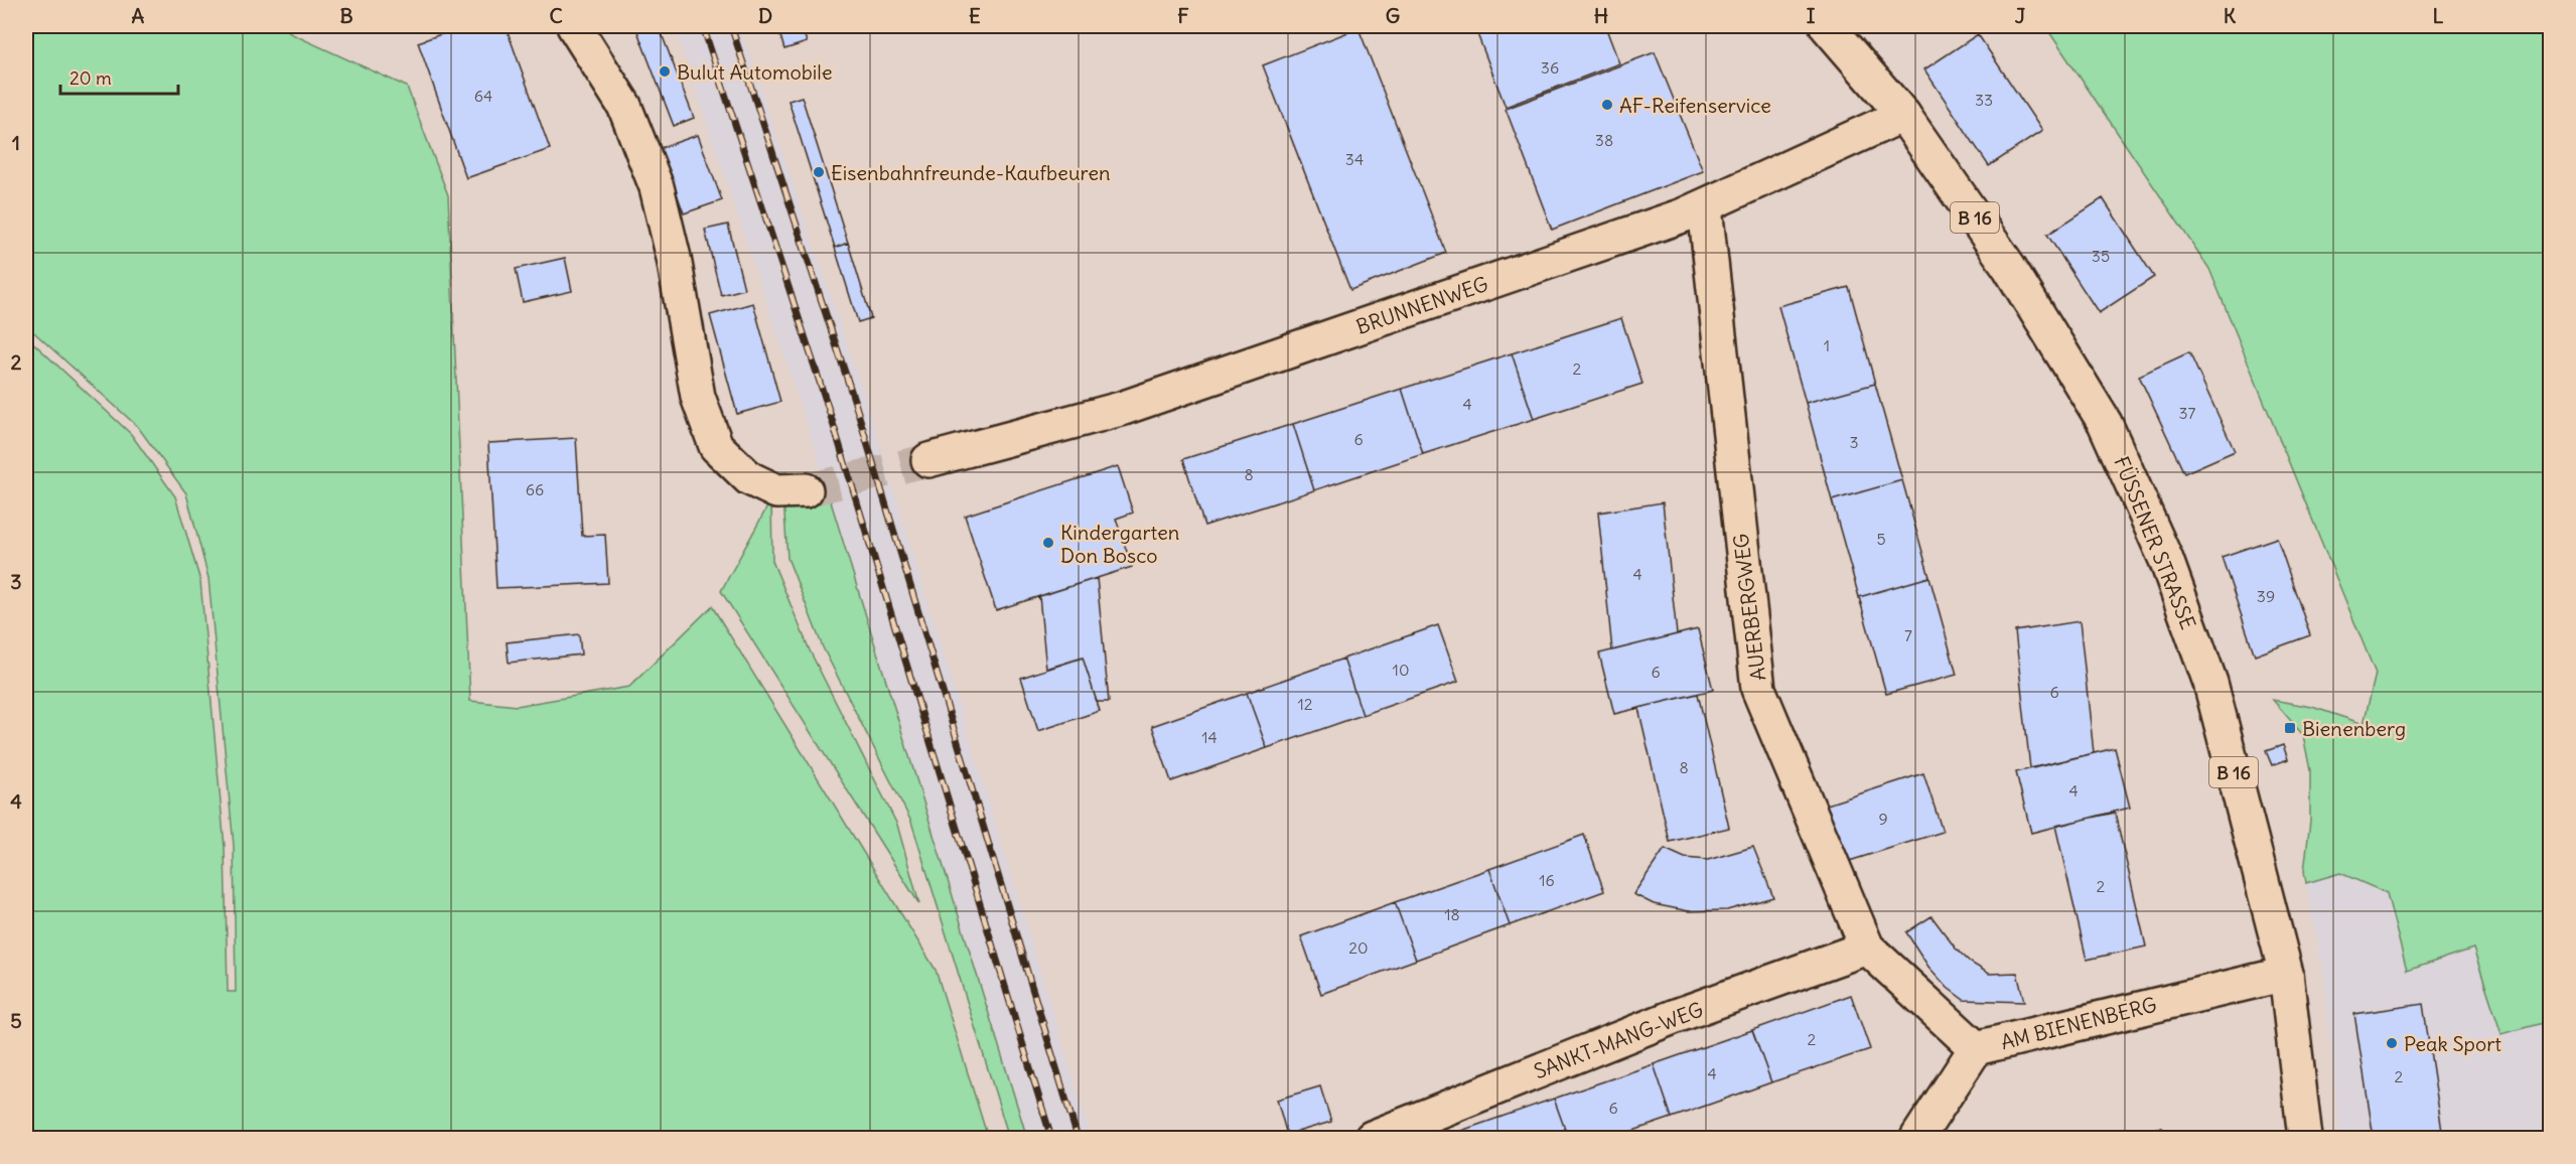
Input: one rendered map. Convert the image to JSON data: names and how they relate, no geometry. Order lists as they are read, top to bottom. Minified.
{"streets":{"street":["B 16","BRUNNENWEG","FÜSSENER STRASSE","AUERBERGWEG","AM BIENENBERG","SANKT-MANG-WEG"]},"crossings":[["BRUNNENWEG","FÜSSENER STRASSE"],["BRUNNENWEG","AUERBERGWEG"],["FÜSSENER STRASSE","AM BIENENBERG"],["AUERBERGWEG","AM BIENENBERG"],["AUERBERGWEG","SANKT-MANG-WEG"]],"places":{"other":["Bulut Automobile","AF-Reifenservice","Eisenbahnfreunde-Kaufbeuren","Kindergarten Don Bosco","Peak Sport"],"transit":["Bienenberg"]},"house_numbers":["36","64","33","38","34","35","1","2","4","37","6","3","8","66","5","4","39","7","10","6","6","12","14","8","4","9","16","2","18","20","2","4","2","6"],"scale_bar":"20 m","grid":{"columns":["A","B","C","D","E","F","G","H","I","J","K","L"],"rows":["1","2","3","4","5"]}}
